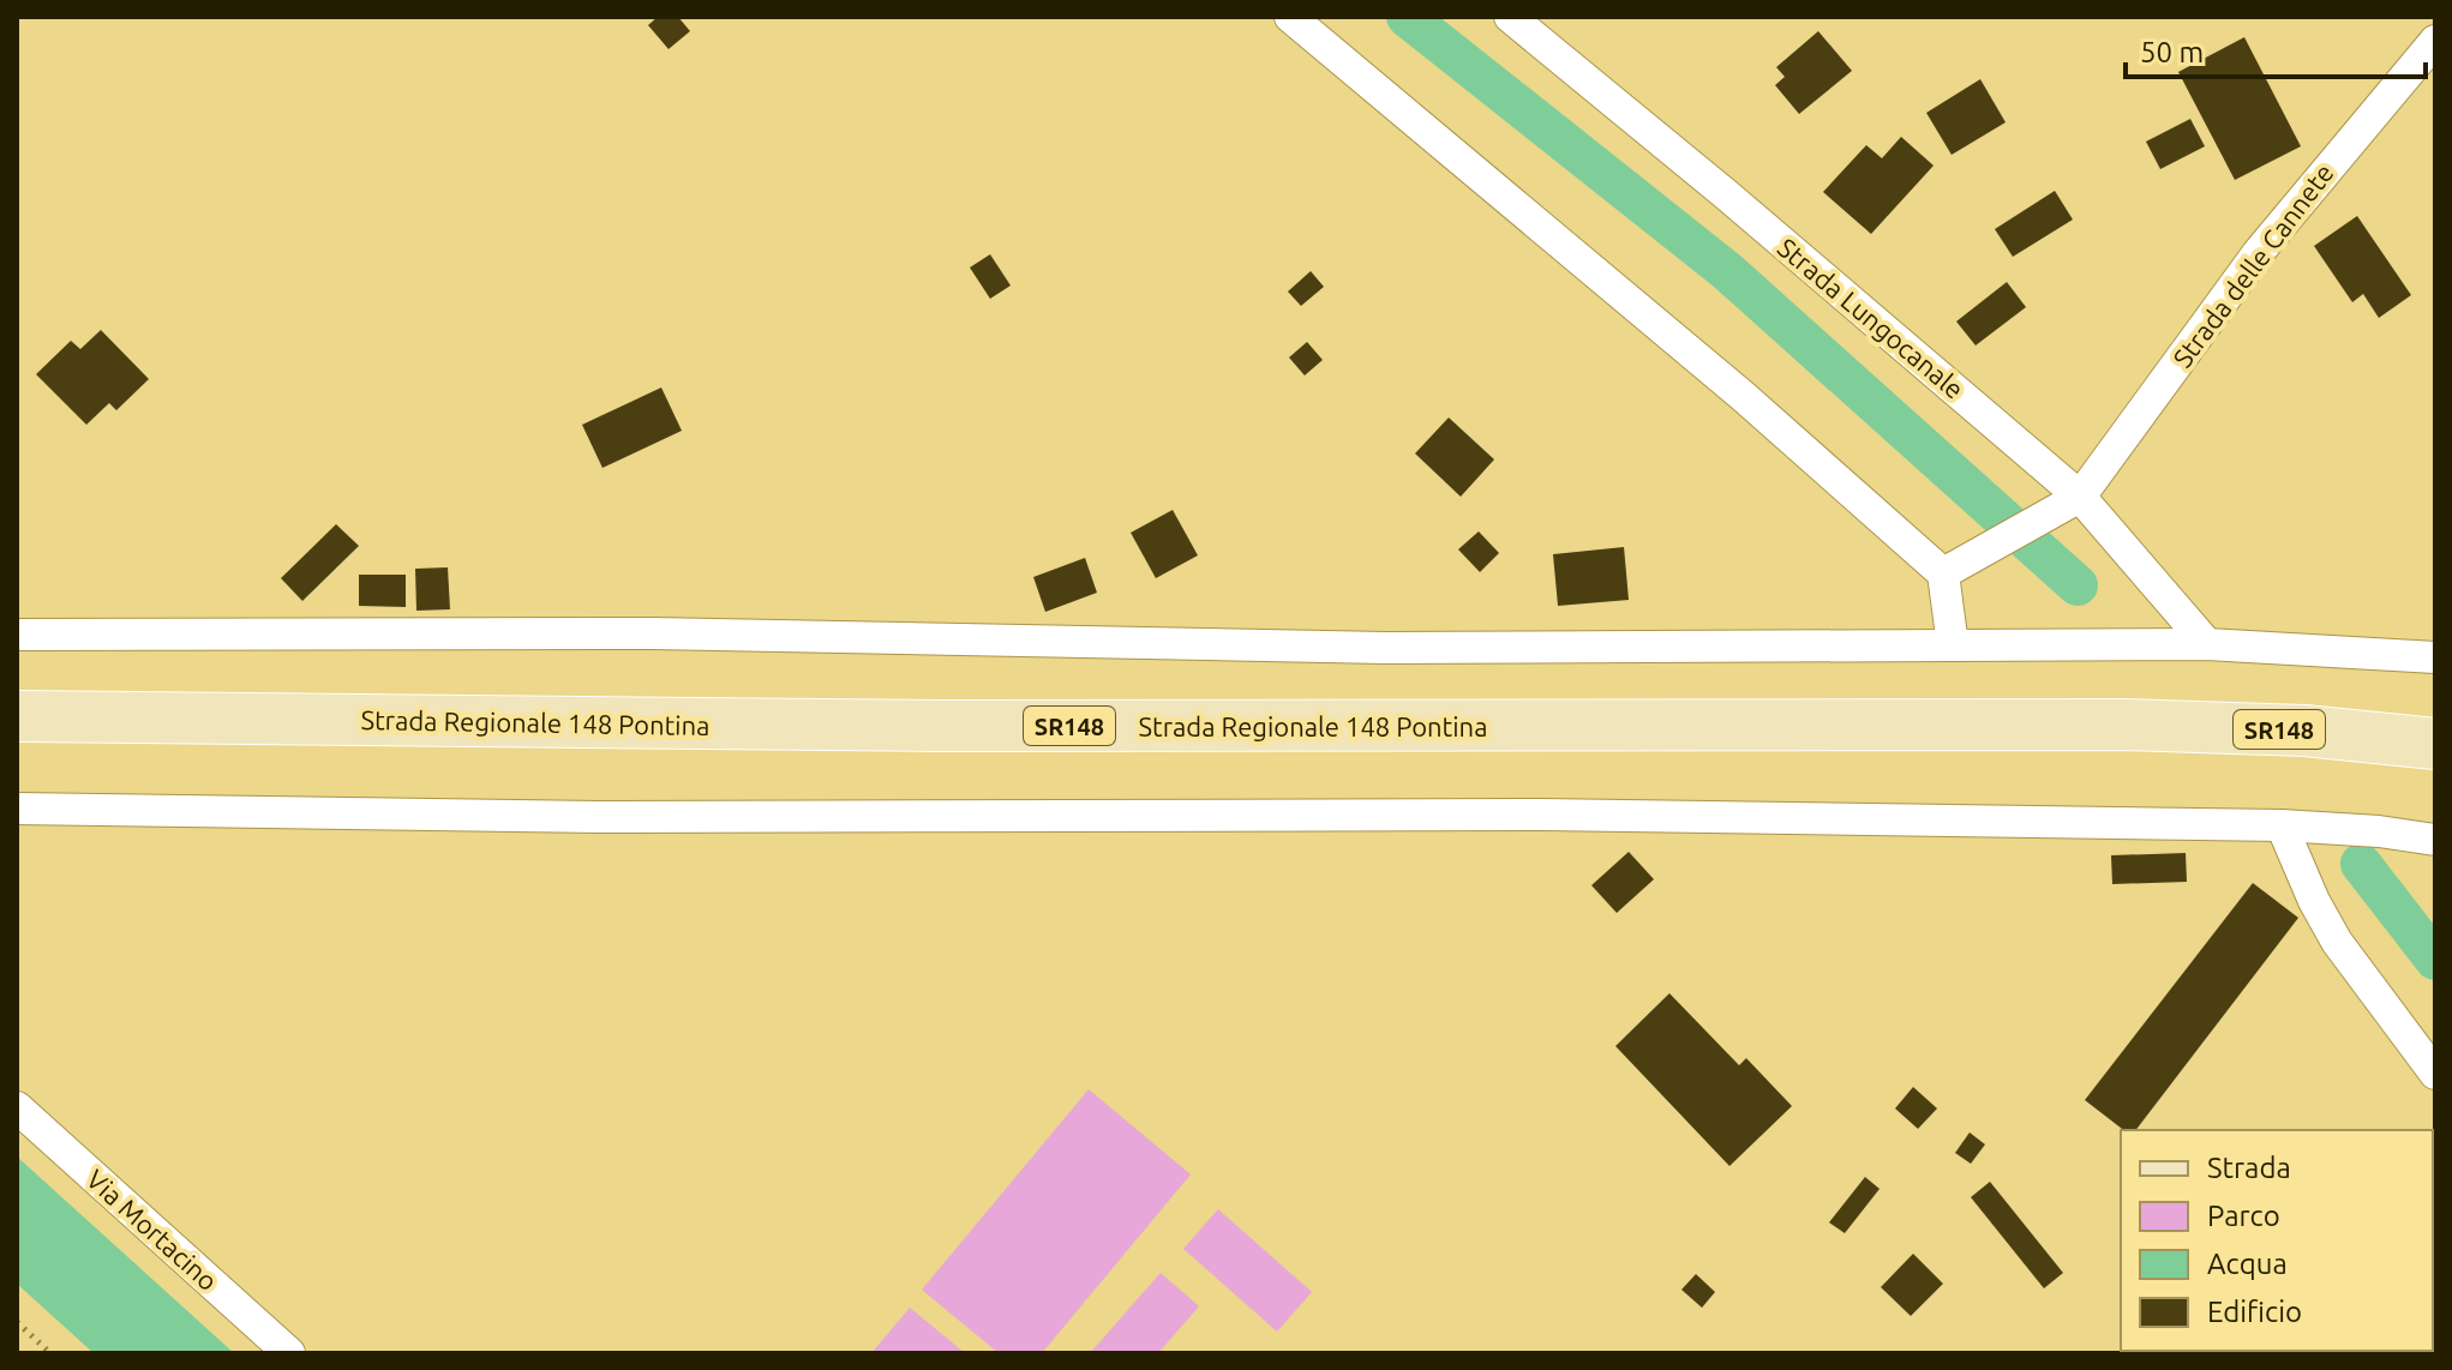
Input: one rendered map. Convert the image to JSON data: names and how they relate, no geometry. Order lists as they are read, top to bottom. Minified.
{"streets":{"main road":["Strada Regionale 148 Pontina","SR148"],"street":["Strada delle Cannete","Strada Lungocanale","Via Mortacino"]},"crossings":[["Strada delle Cannete","Strada Lungocanale"]],"legend":["Strada","Parco","Acqua","Edificio"],"scale_bar":"50 m"}
